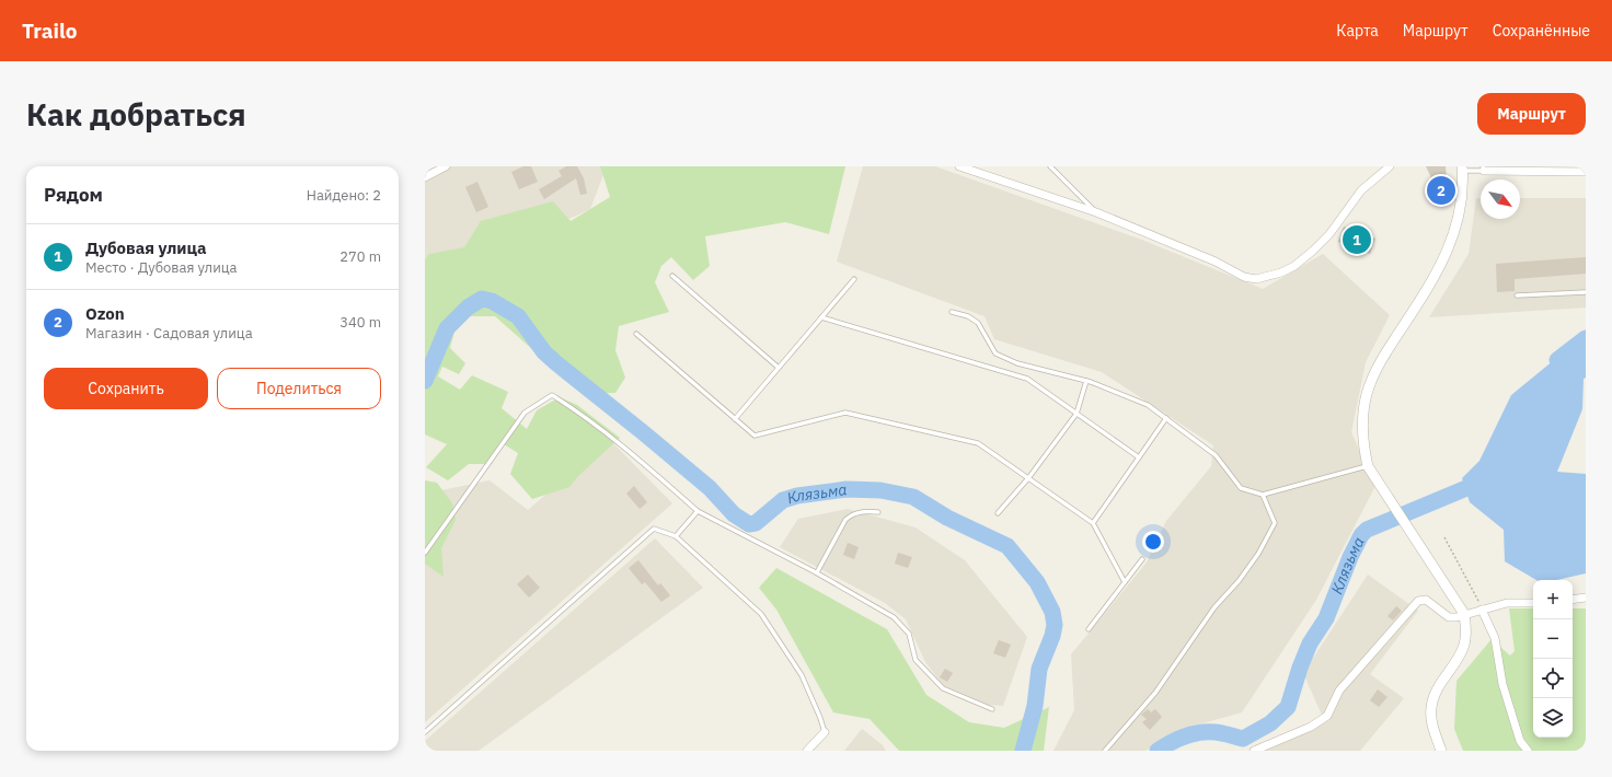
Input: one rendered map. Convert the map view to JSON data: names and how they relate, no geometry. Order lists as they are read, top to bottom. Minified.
{"water":["Клязьма"],"north":"bottom right","page":{"header":"Trailo","nav":["Карта","Маршрут","Сохранённые"],"buttons":["Маршрут",["Сохранить","Поделиться"]],"title":"Как добраться","heading":["Рядом","Найдено: 2"],"pins":["2","1"],"list":[{"mark":"1","name":"Дубовая улица","note":"Место · Дубовая улица","value":"270 m"},{"mark":"2","name":"Ozon","note":"Магазин · Садовая улица","value":"340 m"}],"map_buttons":["+","−"]}}
